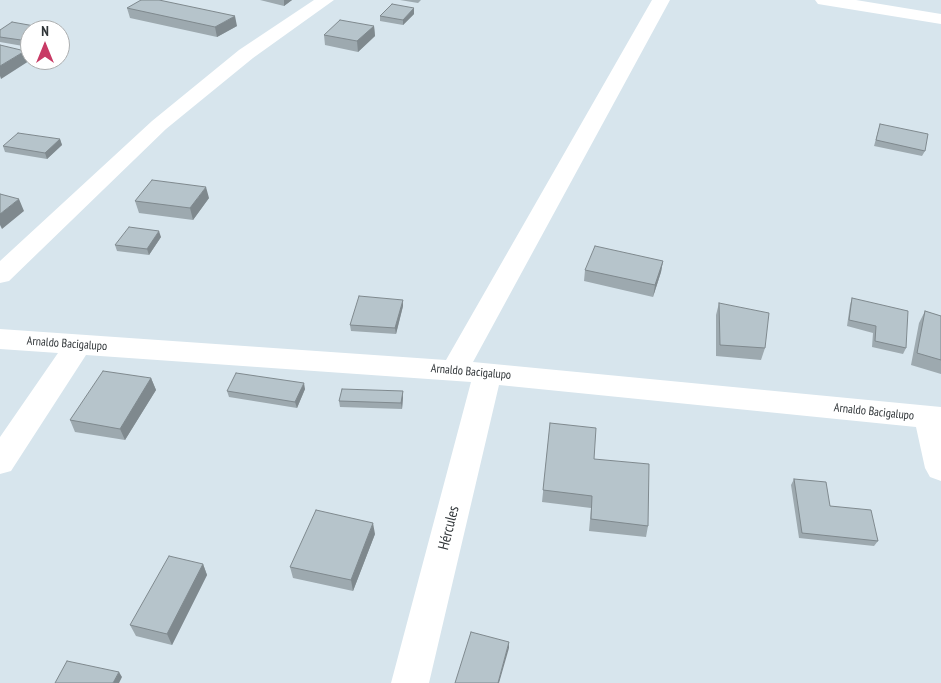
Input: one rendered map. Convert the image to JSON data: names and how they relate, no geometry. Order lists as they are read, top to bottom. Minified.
{"streets":{"street":["Arnaldo Bacigalupo","Hércules"]},"crossings":[["Arnaldo Bacigalupo","Hércules"]],"north":"top"}
